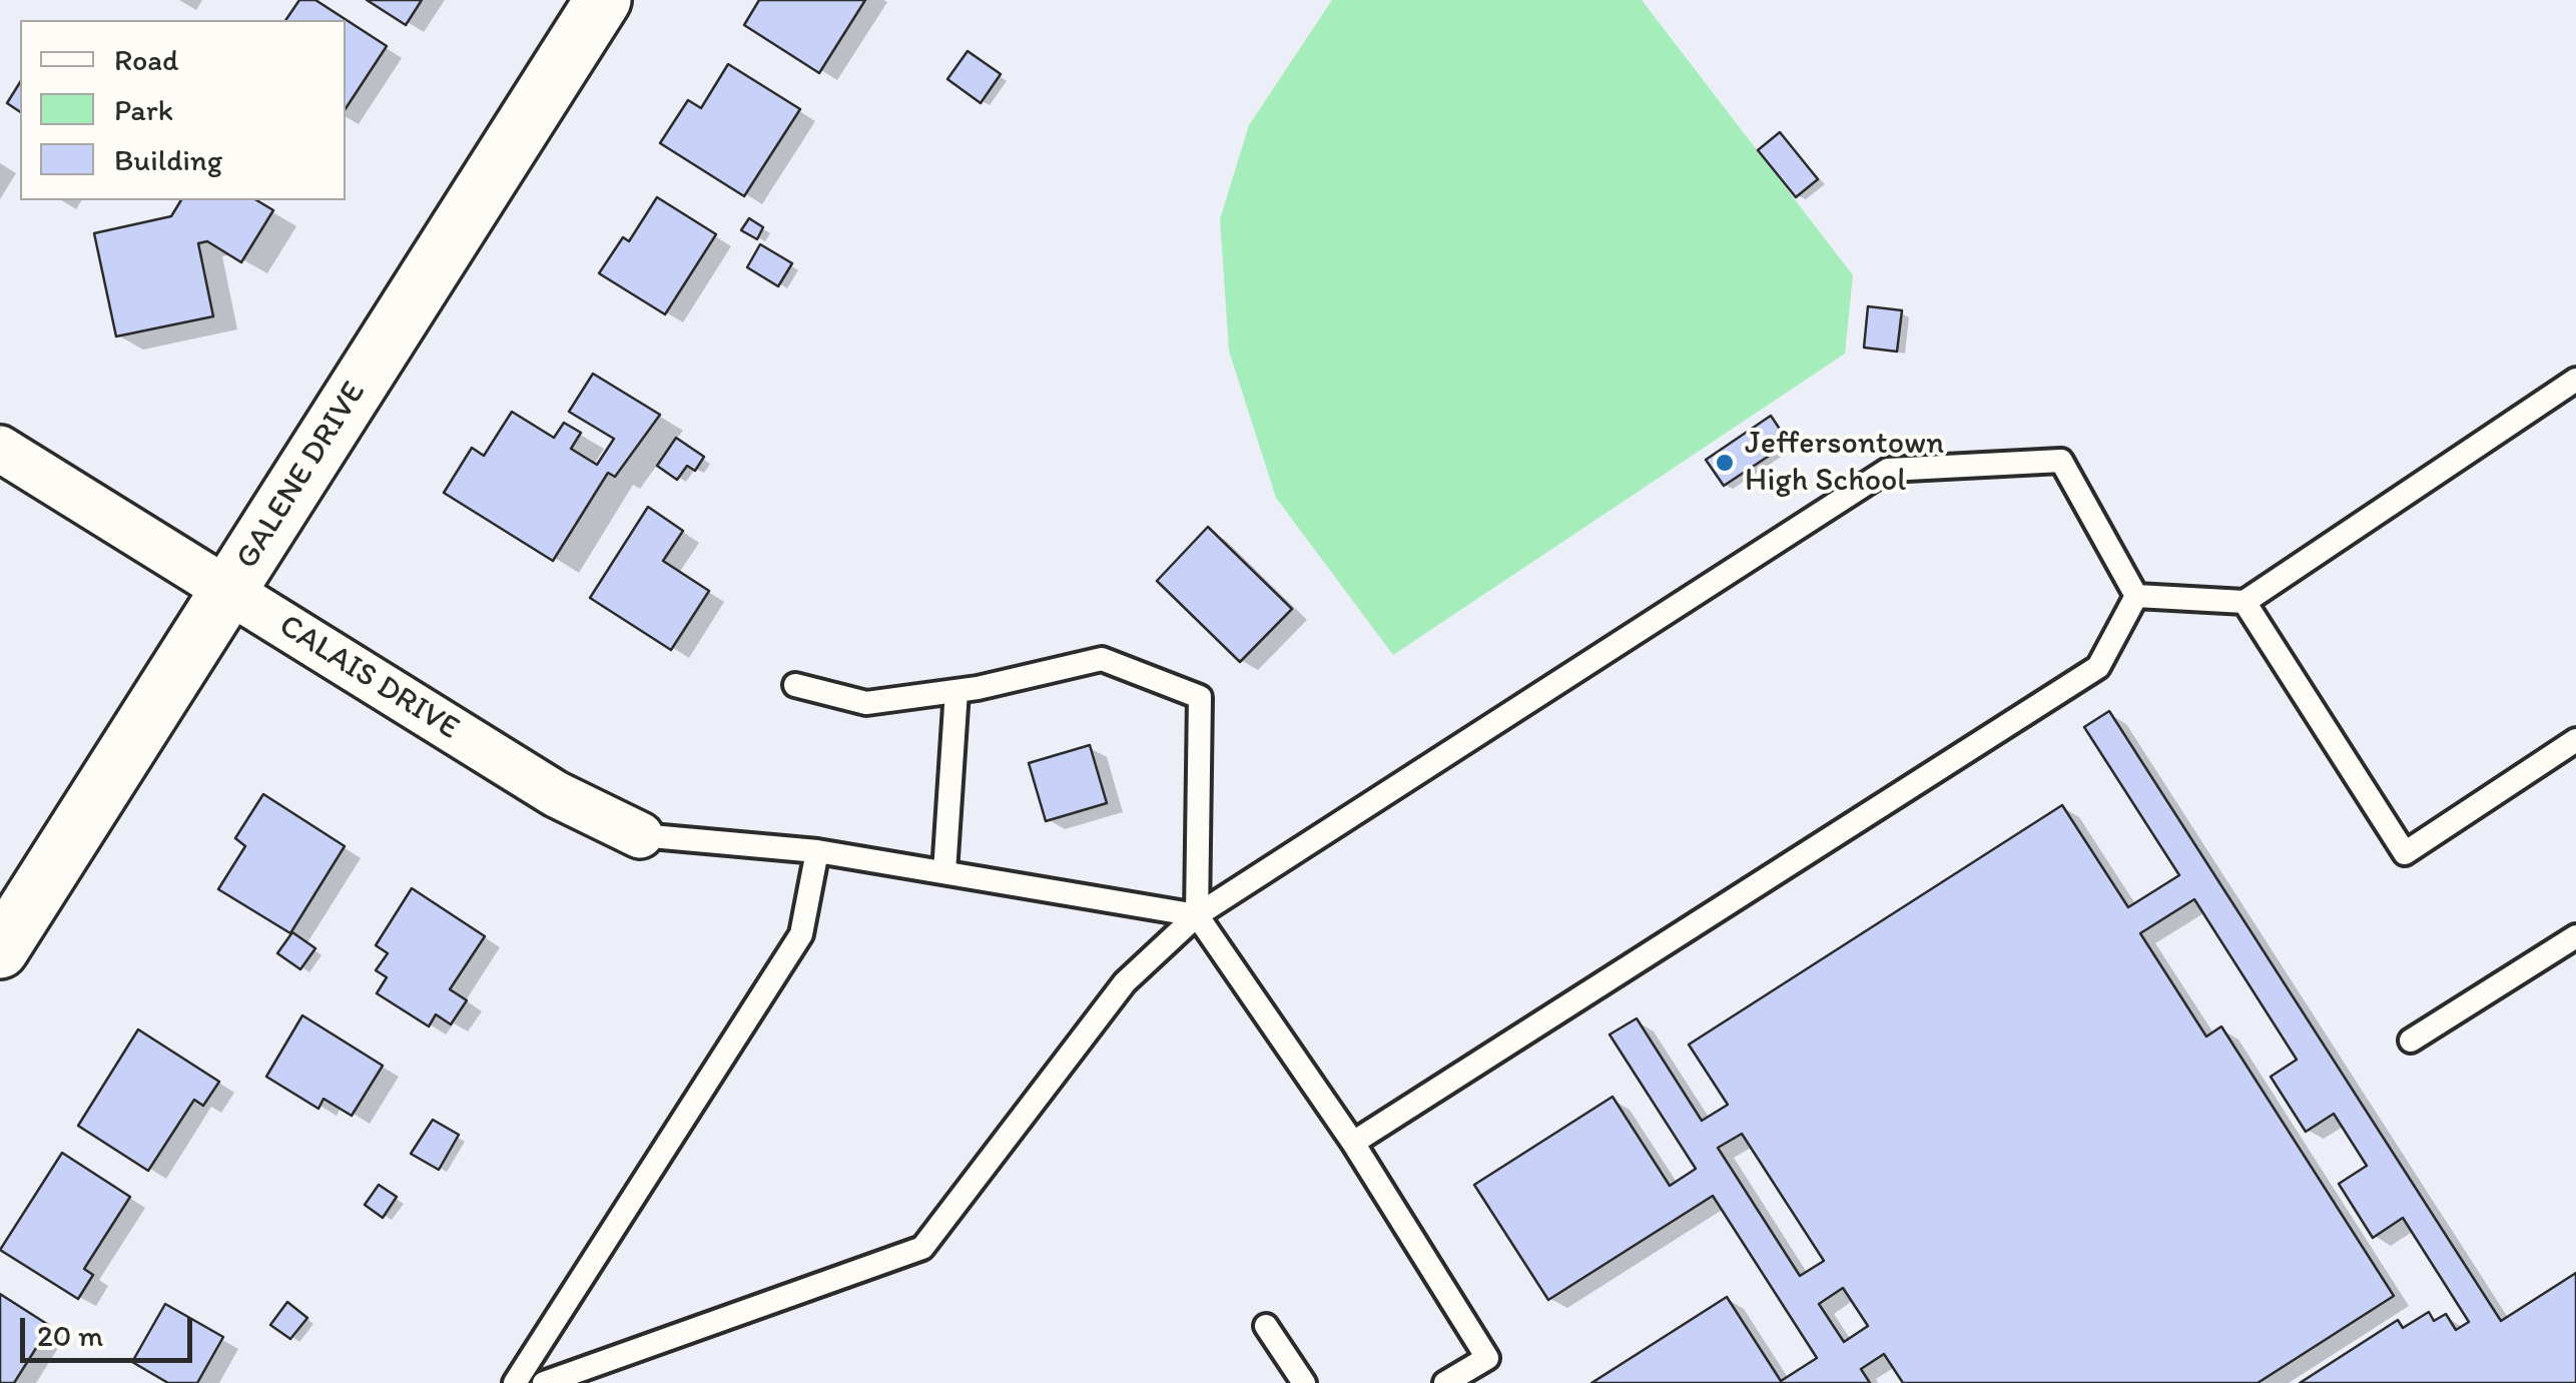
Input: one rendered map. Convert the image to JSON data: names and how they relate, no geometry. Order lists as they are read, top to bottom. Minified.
{"streets":{"street":["GALENE DRIVE","CALAIS DRIVE"]},"crossings":[["GALENE DRIVE","CALAIS DRIVE"]],"places":["Jeffersontown High School"],"legend":["Road","Park","Building"],"scale_bar":"20 m"}
